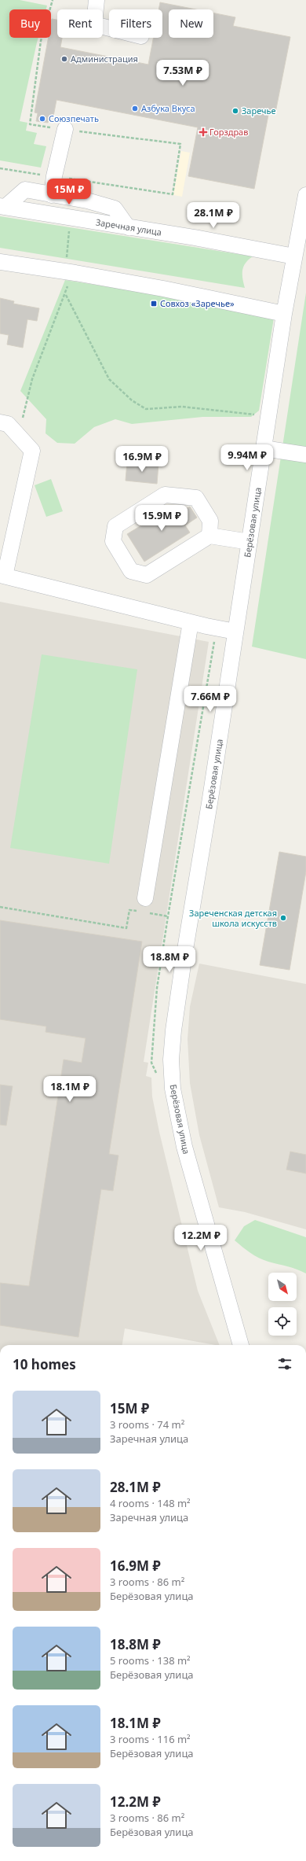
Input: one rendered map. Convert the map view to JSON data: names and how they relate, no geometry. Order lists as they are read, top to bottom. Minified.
{"streets":{"street":["Заречная улица","Берёзовая улица"]},"crossings":[["Заречная улица","Берёзовая улица"]],"places":{"other":["Администрация","Азбука Вкуса","Заречье","Союзпечать","Зареченская детская школа искусств"],"health":["Горздрав"],"transit":["Совхоз «Заречье»"]},"north":"bottom right","page":{"chip":["Buy","Rent","Filters","New"],"price":["7.53M ₽","15M ₽","28.1M ₽","9.94M ₽","16.9M ₽","15.9M ₽","7.66M ₽","18.8M ₽","18.1M ₽","12.2M ₽"],"heading":"10 homes","list":[{"name":"15M ₽","note":"3 rooms · 74 m² · Заречная улица"},{"name":"28.1M ₽","note":"4 rooms · 148 m² · Заречная улица"},{"name":"16.9M ₽","note":"3 rooms · 86 m² · Берёзовая улица"},{"name":"18.8M ₽","note":"5 rooms · 138 m² · Берёзовая улица"},{"name":"18.1M ₽","note":"3 rooms · 116 m² · Берёзовая улица"},{"name":"12.2M ₽","note":"3 rooms · 86 m² · Берёзовая улица"}]}}
